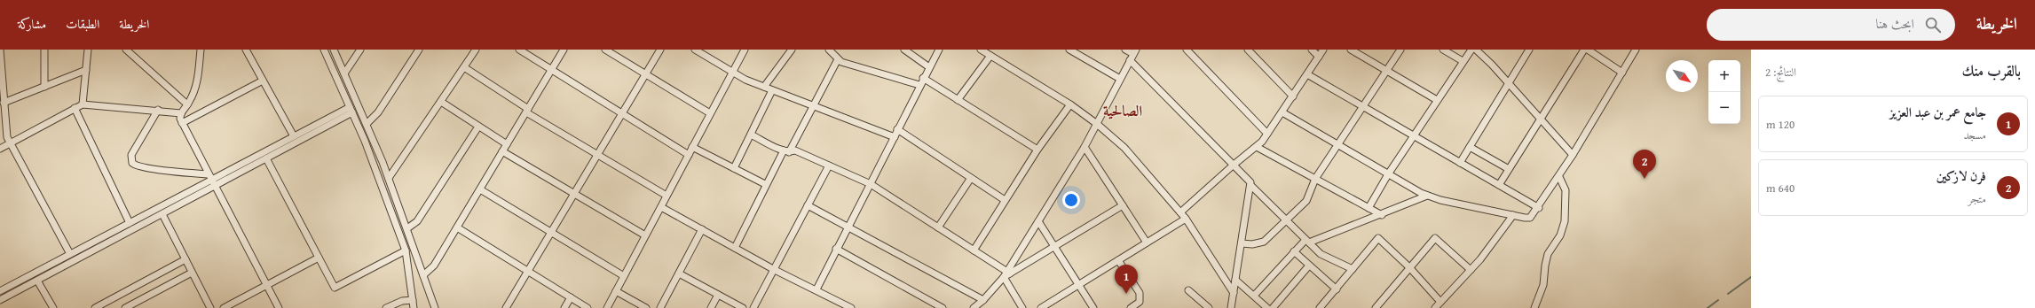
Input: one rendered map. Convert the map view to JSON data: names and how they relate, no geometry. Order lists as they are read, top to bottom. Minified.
{"districts":["الصالحية"],"north":"bottom right","page":{"header":"الخريطة","search":"ابحث هنا","nav":["الخريطة","الطبقات","مشاركة"],"heading":["بالقرب منك","النتائج: 2"],"map_buttons":["+","−"],"list":[{"mark":"1","name":"جامع عمر بن عبد العزيز","note":"مسجد","value":"120 m"},{"mark":"2","name":"فرن لازكين","note":"متجر","value":"640 m"}],"pins":["2","1"]}}
